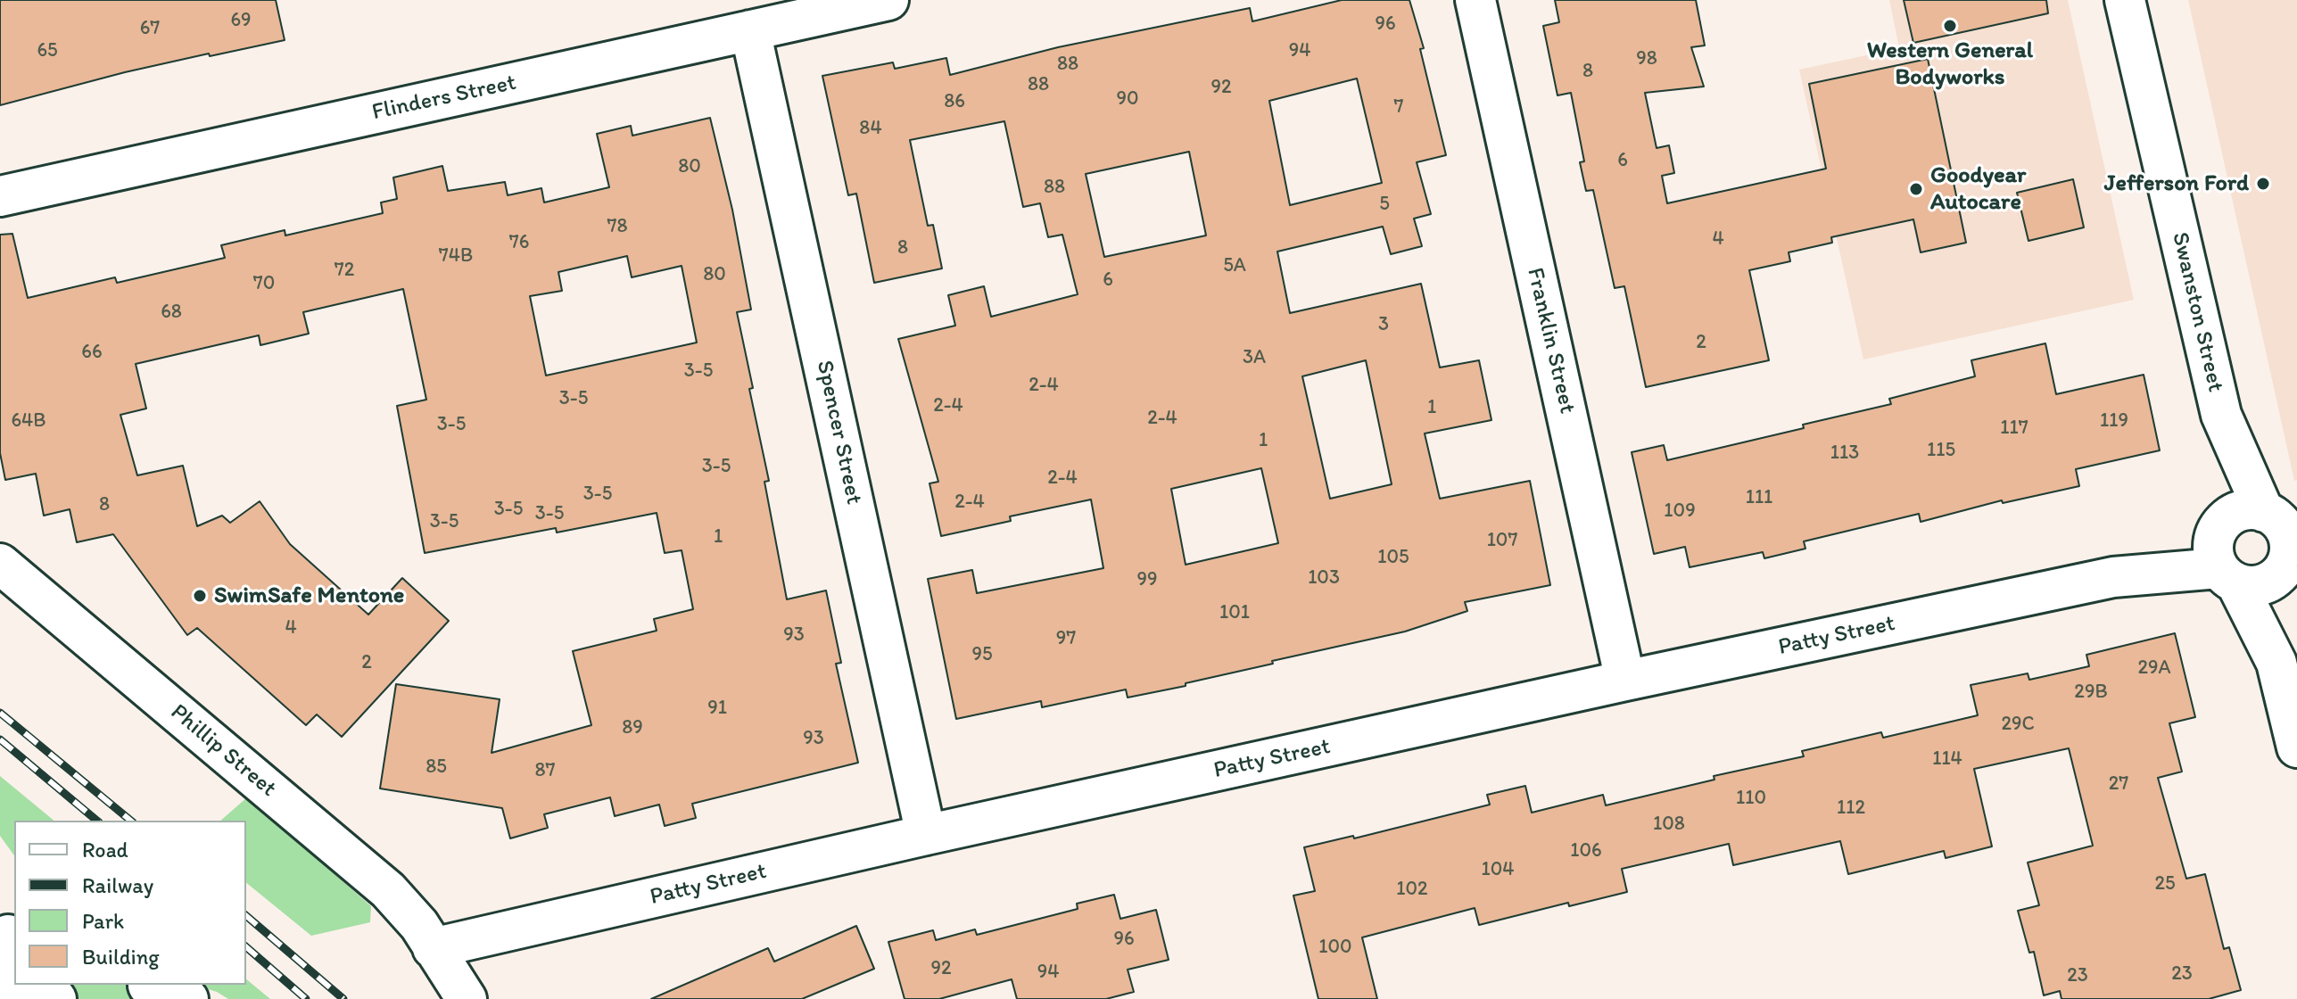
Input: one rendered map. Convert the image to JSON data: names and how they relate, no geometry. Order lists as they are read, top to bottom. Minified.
{"streets":{"street":["Flinders Street","Swanston Street","Franklin Street","Spencer Street","Patty Street","Phillip Street"]},"crossings":[["Flinders Street","Spencer Street"],["Swanston Street","Patty Street"],["Franklin Street","Patty Street"],["Spencer Street","Patty Street"],["Patty Street","Phillip Street"]],"places":["Western General Bodyworks","Jefferson Ford","Goodyear Autocare","SwimSafe Mentone"],"house_numbers":["69","96","67","65","94","98","88","8","88","92","90","86","7","84","6","80","88","5","78","4","76","8","74B","5A","72","80","6","70","68","3","2","66","3A","3-5","2-4","3-5","2-4","1","2-4","64B","119","3-5","117","1","115","113","3-5","2-4","3-5","111","2-4","8","3-5","109","3-5","3-5","1","107","105","103","99","101","4","93","97","95","2","29A","29B","91","29C","89","93","114","85","87","27","110","112","108","106","104","25","102","96","100","92","94","23","23"],"legend":["Road","Railway","Park","Building"]}
